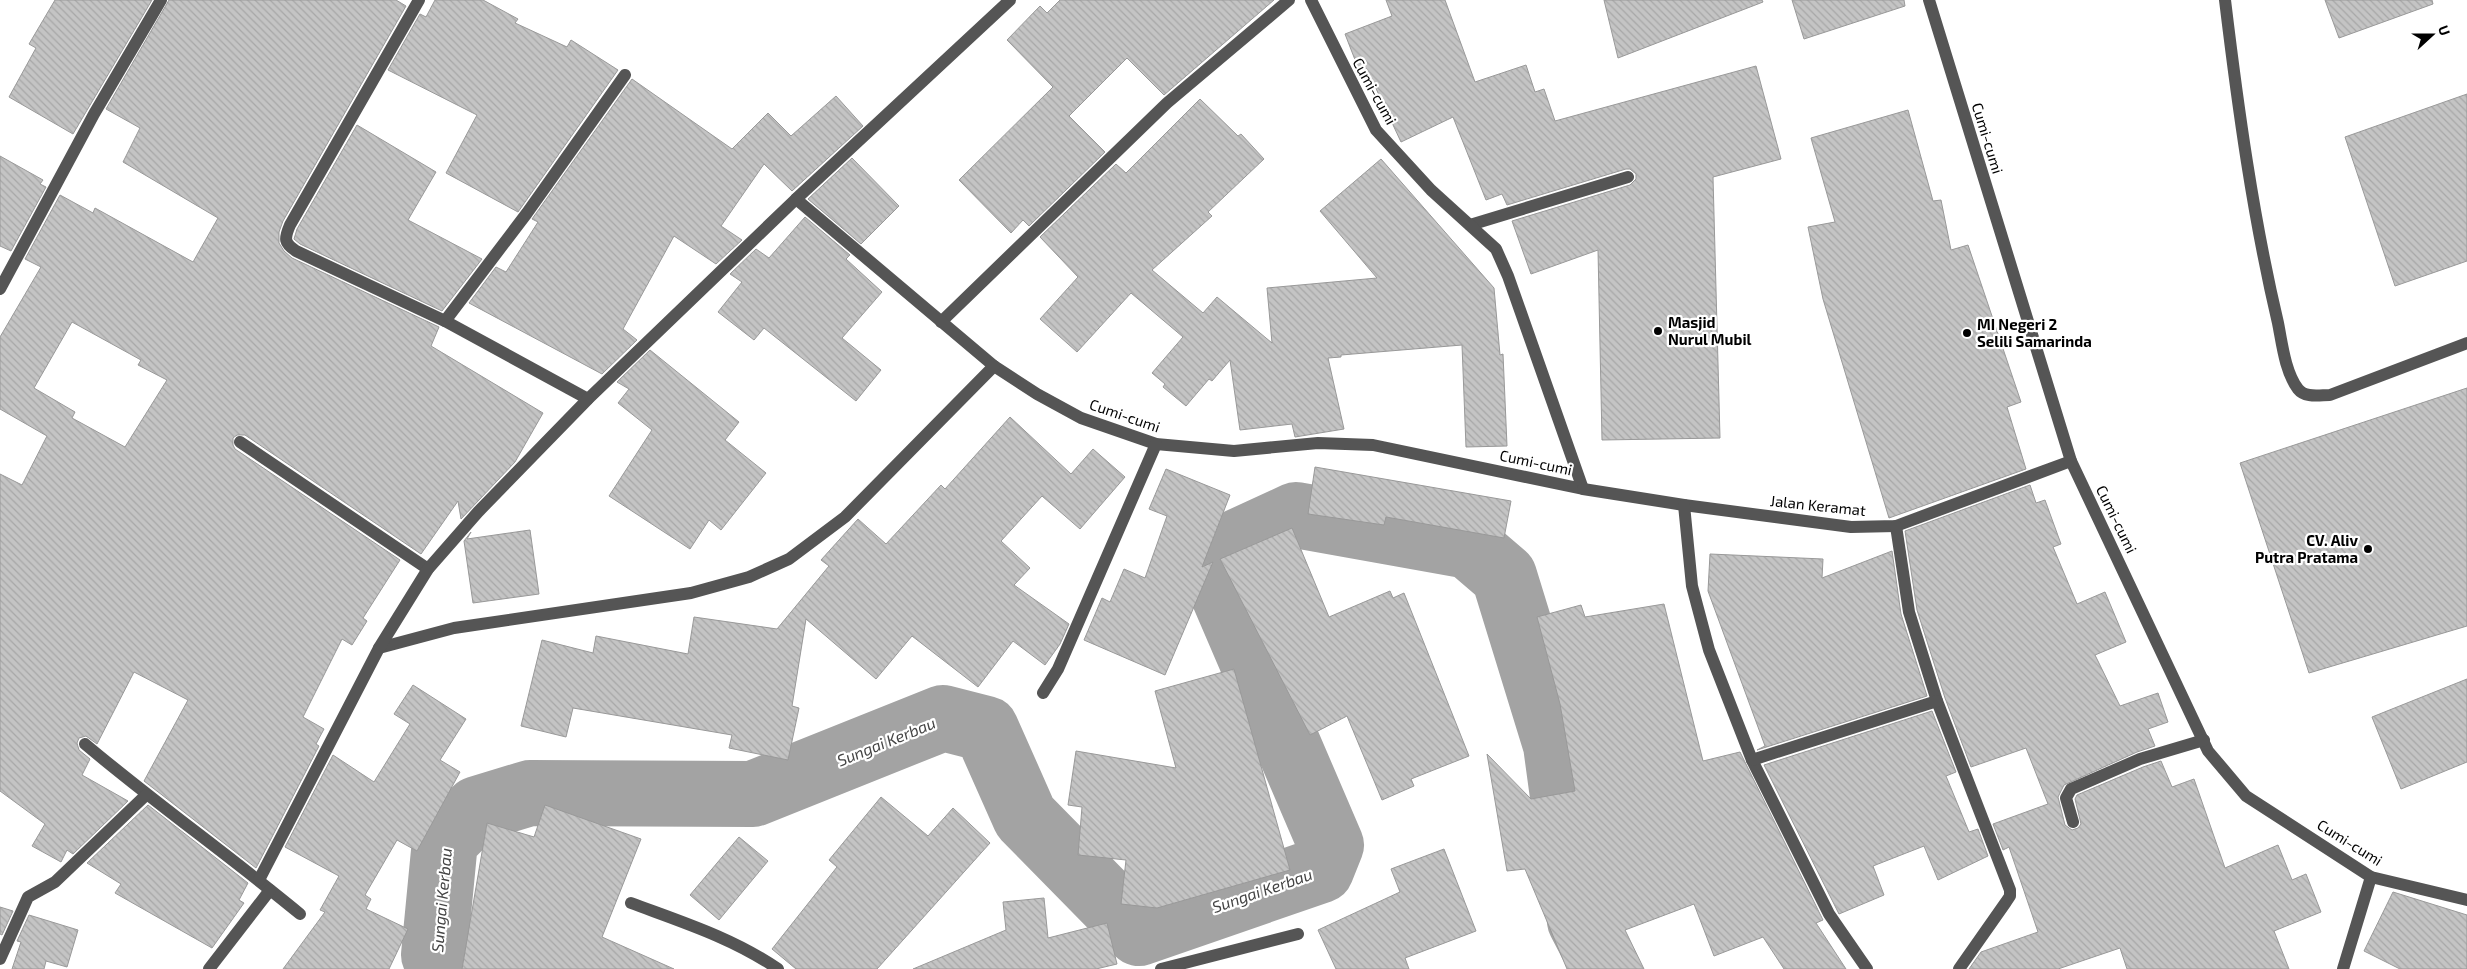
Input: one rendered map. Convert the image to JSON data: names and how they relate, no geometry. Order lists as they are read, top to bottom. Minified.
{"streets":{"street":["Cumi-cumi","Jalan Keramat"]},"crossings":[["Cumi-cumi","Jalan Keramat"]],"water":["Sungai Kerbau"],"places":["Masjid Nurul Mubil","MI Negeri 2 Selili Samarinda","CV. Aliv Putra Pratama"],"north":"right"}
